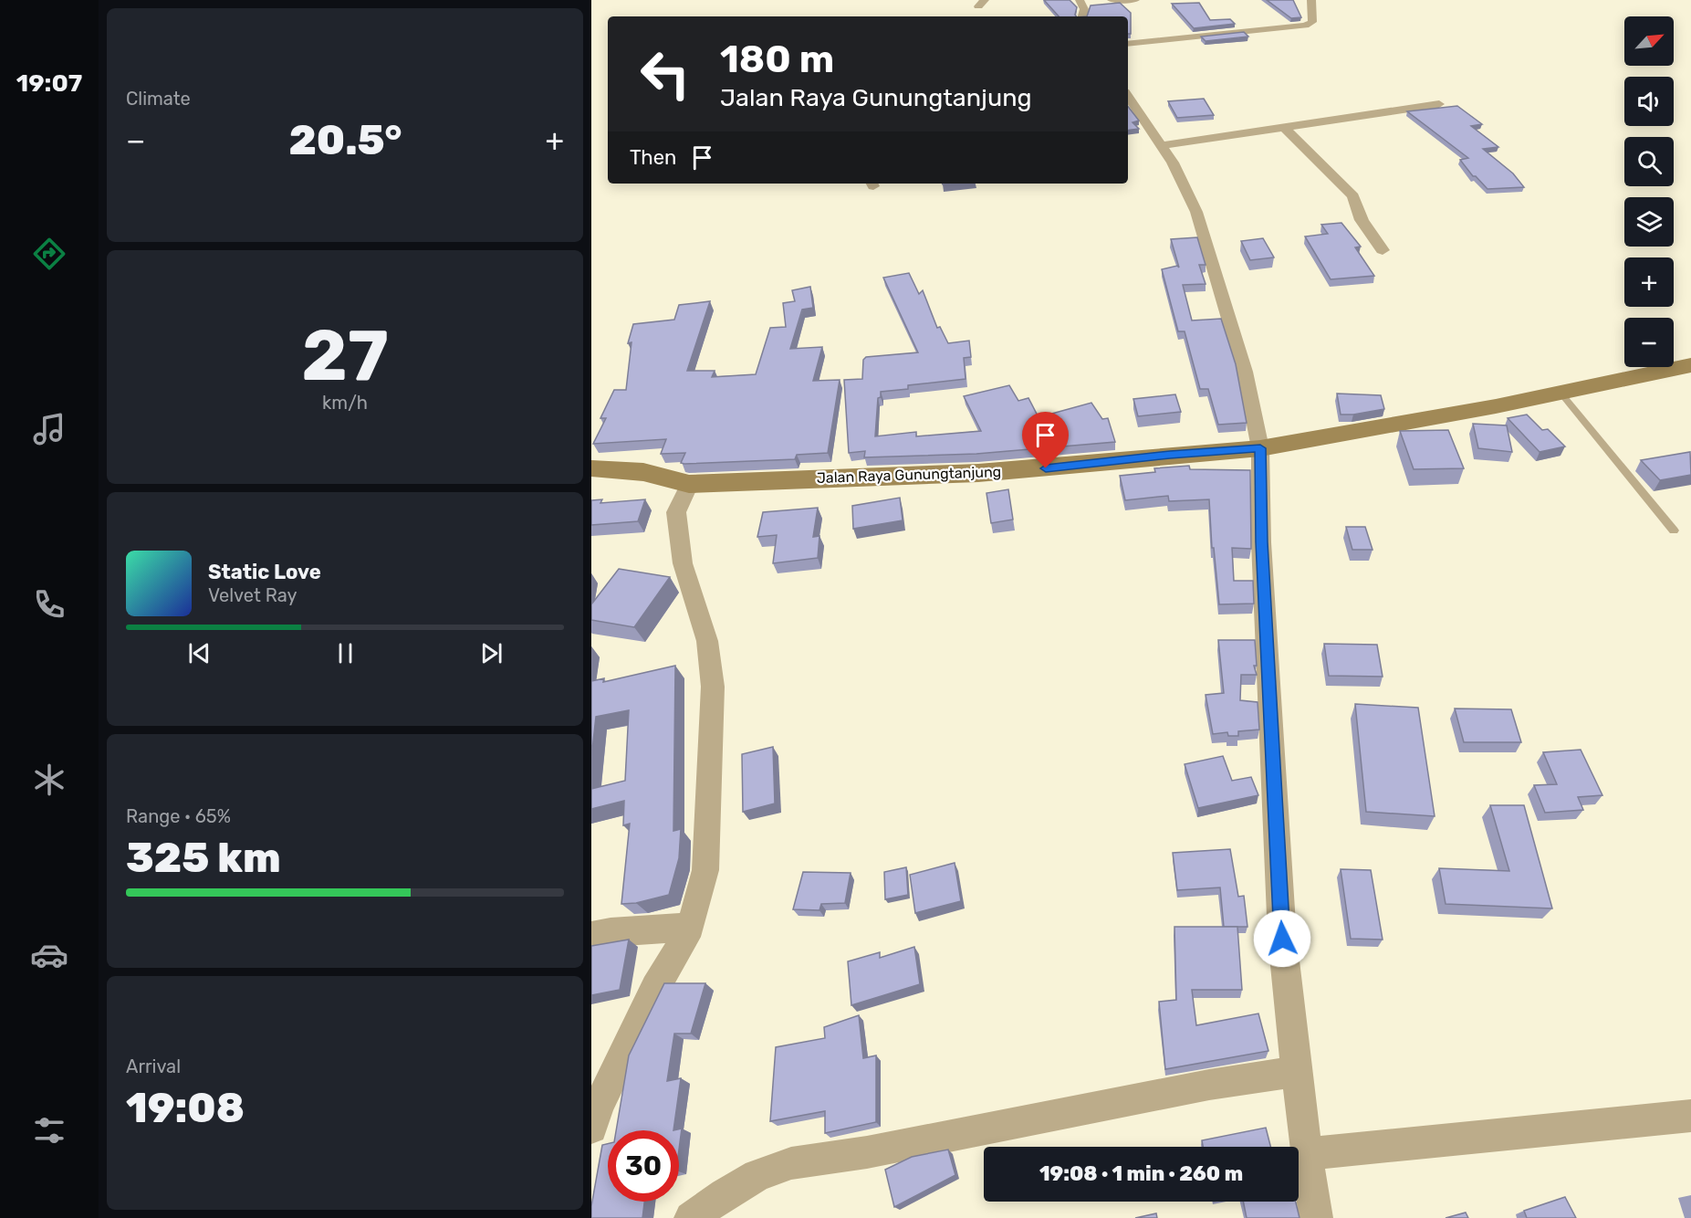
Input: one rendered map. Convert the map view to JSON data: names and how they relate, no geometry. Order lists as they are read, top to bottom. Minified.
{"streets":{"main road":["Jalan Raya Gunungtanjung"]},"north":"top right","page":{"tabs":"19:07","tile":["Climate",["27","km/h"],["Range · 65%","325 km"],["Arrival","19:08"]],"map_buttons":["+","−"],"turn":["180 m","Jalan Raya Gunungtanjung"],"heat":["−","20.5°","+"],"then":"Then","song":["Static Love","Velvet Ray"],"limit":"30","trip":"19:08 · 1 min · 260 m"}}
